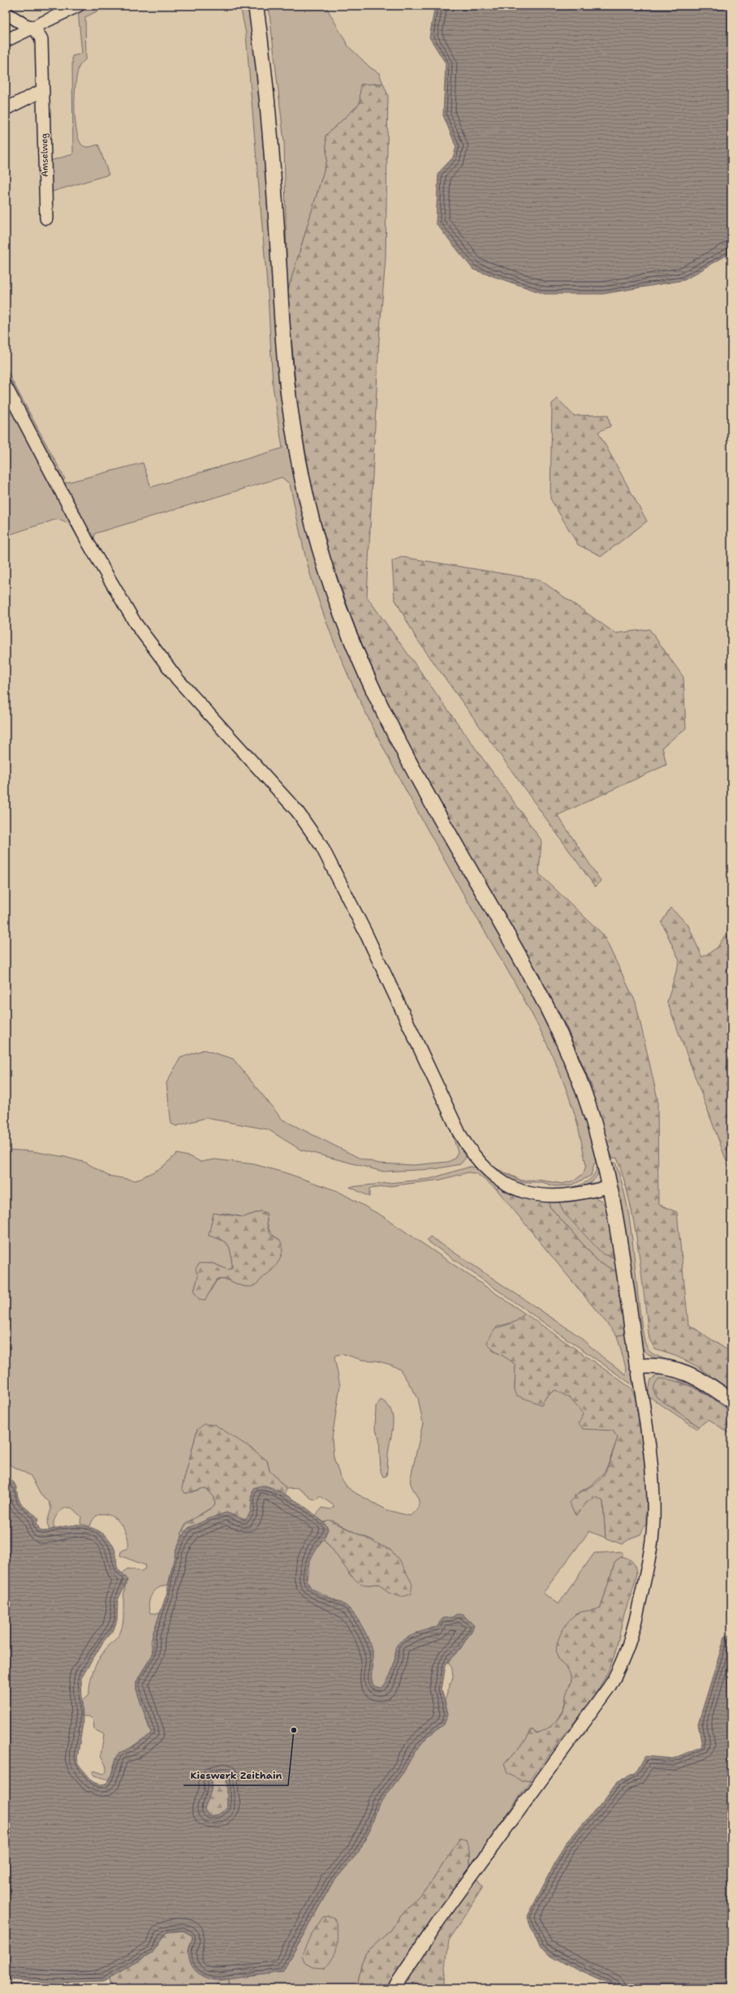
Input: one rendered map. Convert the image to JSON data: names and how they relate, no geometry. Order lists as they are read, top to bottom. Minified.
{"streets":{"street":["Amselweg"]},"places":["Kieswerk Zeithain"]}
